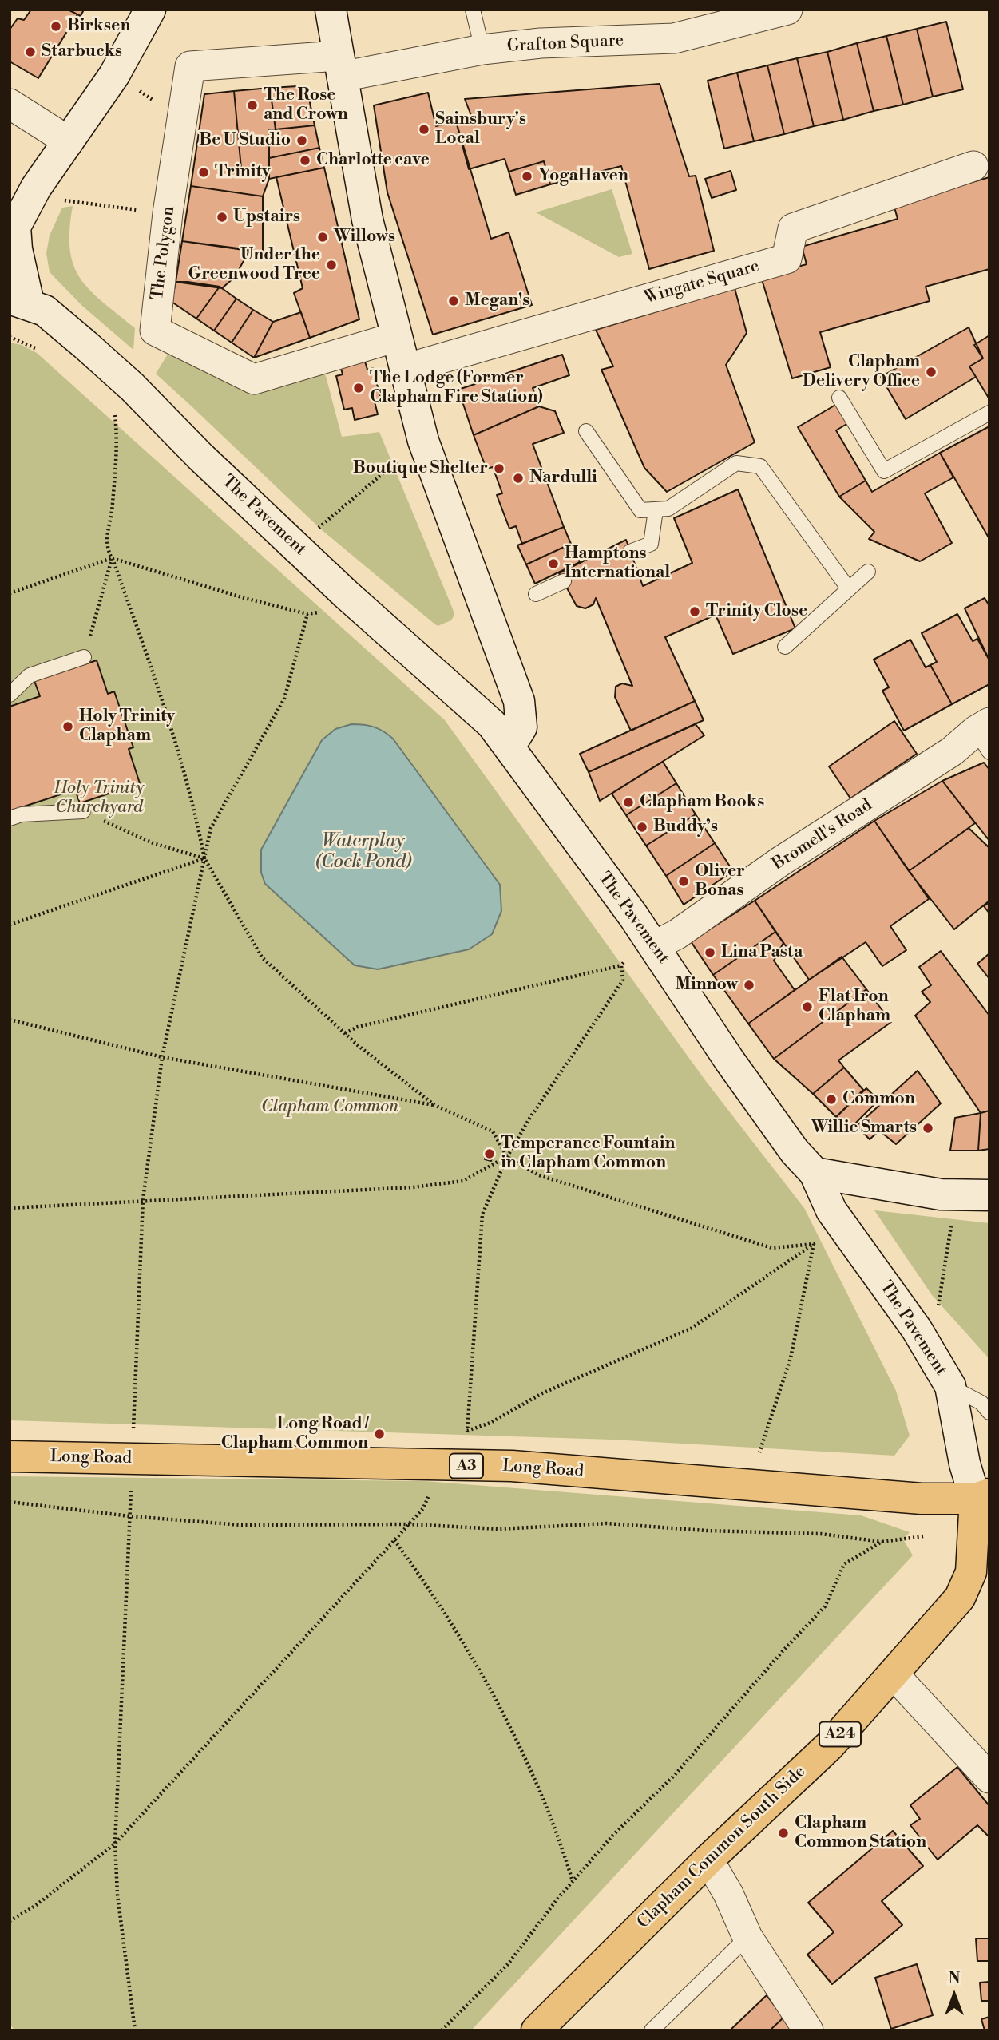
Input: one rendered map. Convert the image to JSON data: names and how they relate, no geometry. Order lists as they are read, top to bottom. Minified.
{"streets":{"highway":["Long Road","A3","A24","Clapham Common South Side"],"main road":["The Pavement"],"street":["Grafton Square","The Polygon","Wingate Square","Bromell's Road"]},"crossings":[["Grafton Square","The Polygon"],["The Pavement","Bromell's Road"],["The Pavement","Long Road"],["The Pavement","Clapham Common South Side"],["Long Road","Clapham Common South Side"],["A24","Clapham Common South Side"]],"water":["Waterplay (Cock Pond)"],"parks":["Holy Trinity Churchyard","Clapham Common"],"places":["Birksen","Starbucks","The Rose and Crown","Sainsbury's Local","Be U Studio","Charlotte cave","Trinity","YogaHaven","Upstairs","Willows","Under the Greenwood Tree","Megan's","Clapham Delivery Office","The Lodge (Former Clapham Fire Station)","Boutique Shelter","Nardulli","Hamptons International","Trinity Close","Holy Trinity Clapham","Clapham Books","Buddy’s","Oliver Bonas","Lina Pasta","Minnow","Flat Iron Clapham","Common","Willie Smarts","Temperance Fountain in Clapham Common","Long Road / Clapham Common","Clapham Common Station"],"north":"top"}
